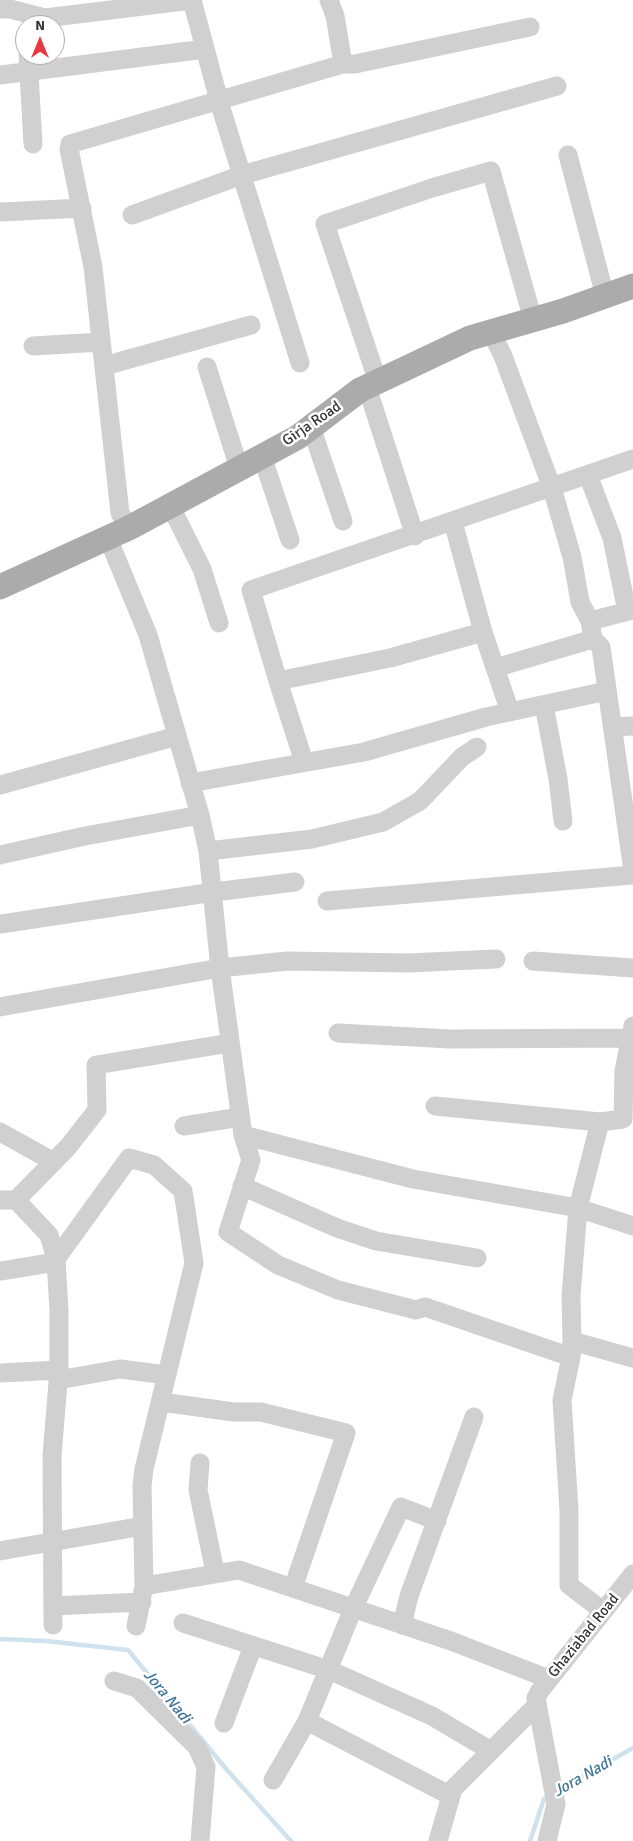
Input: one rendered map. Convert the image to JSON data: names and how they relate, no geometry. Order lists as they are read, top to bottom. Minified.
{"streets":{"main road":["Girja Road"],"street":["Ghaziabad Road"]},"water":["Jora Nadi"],"north":"top"}
